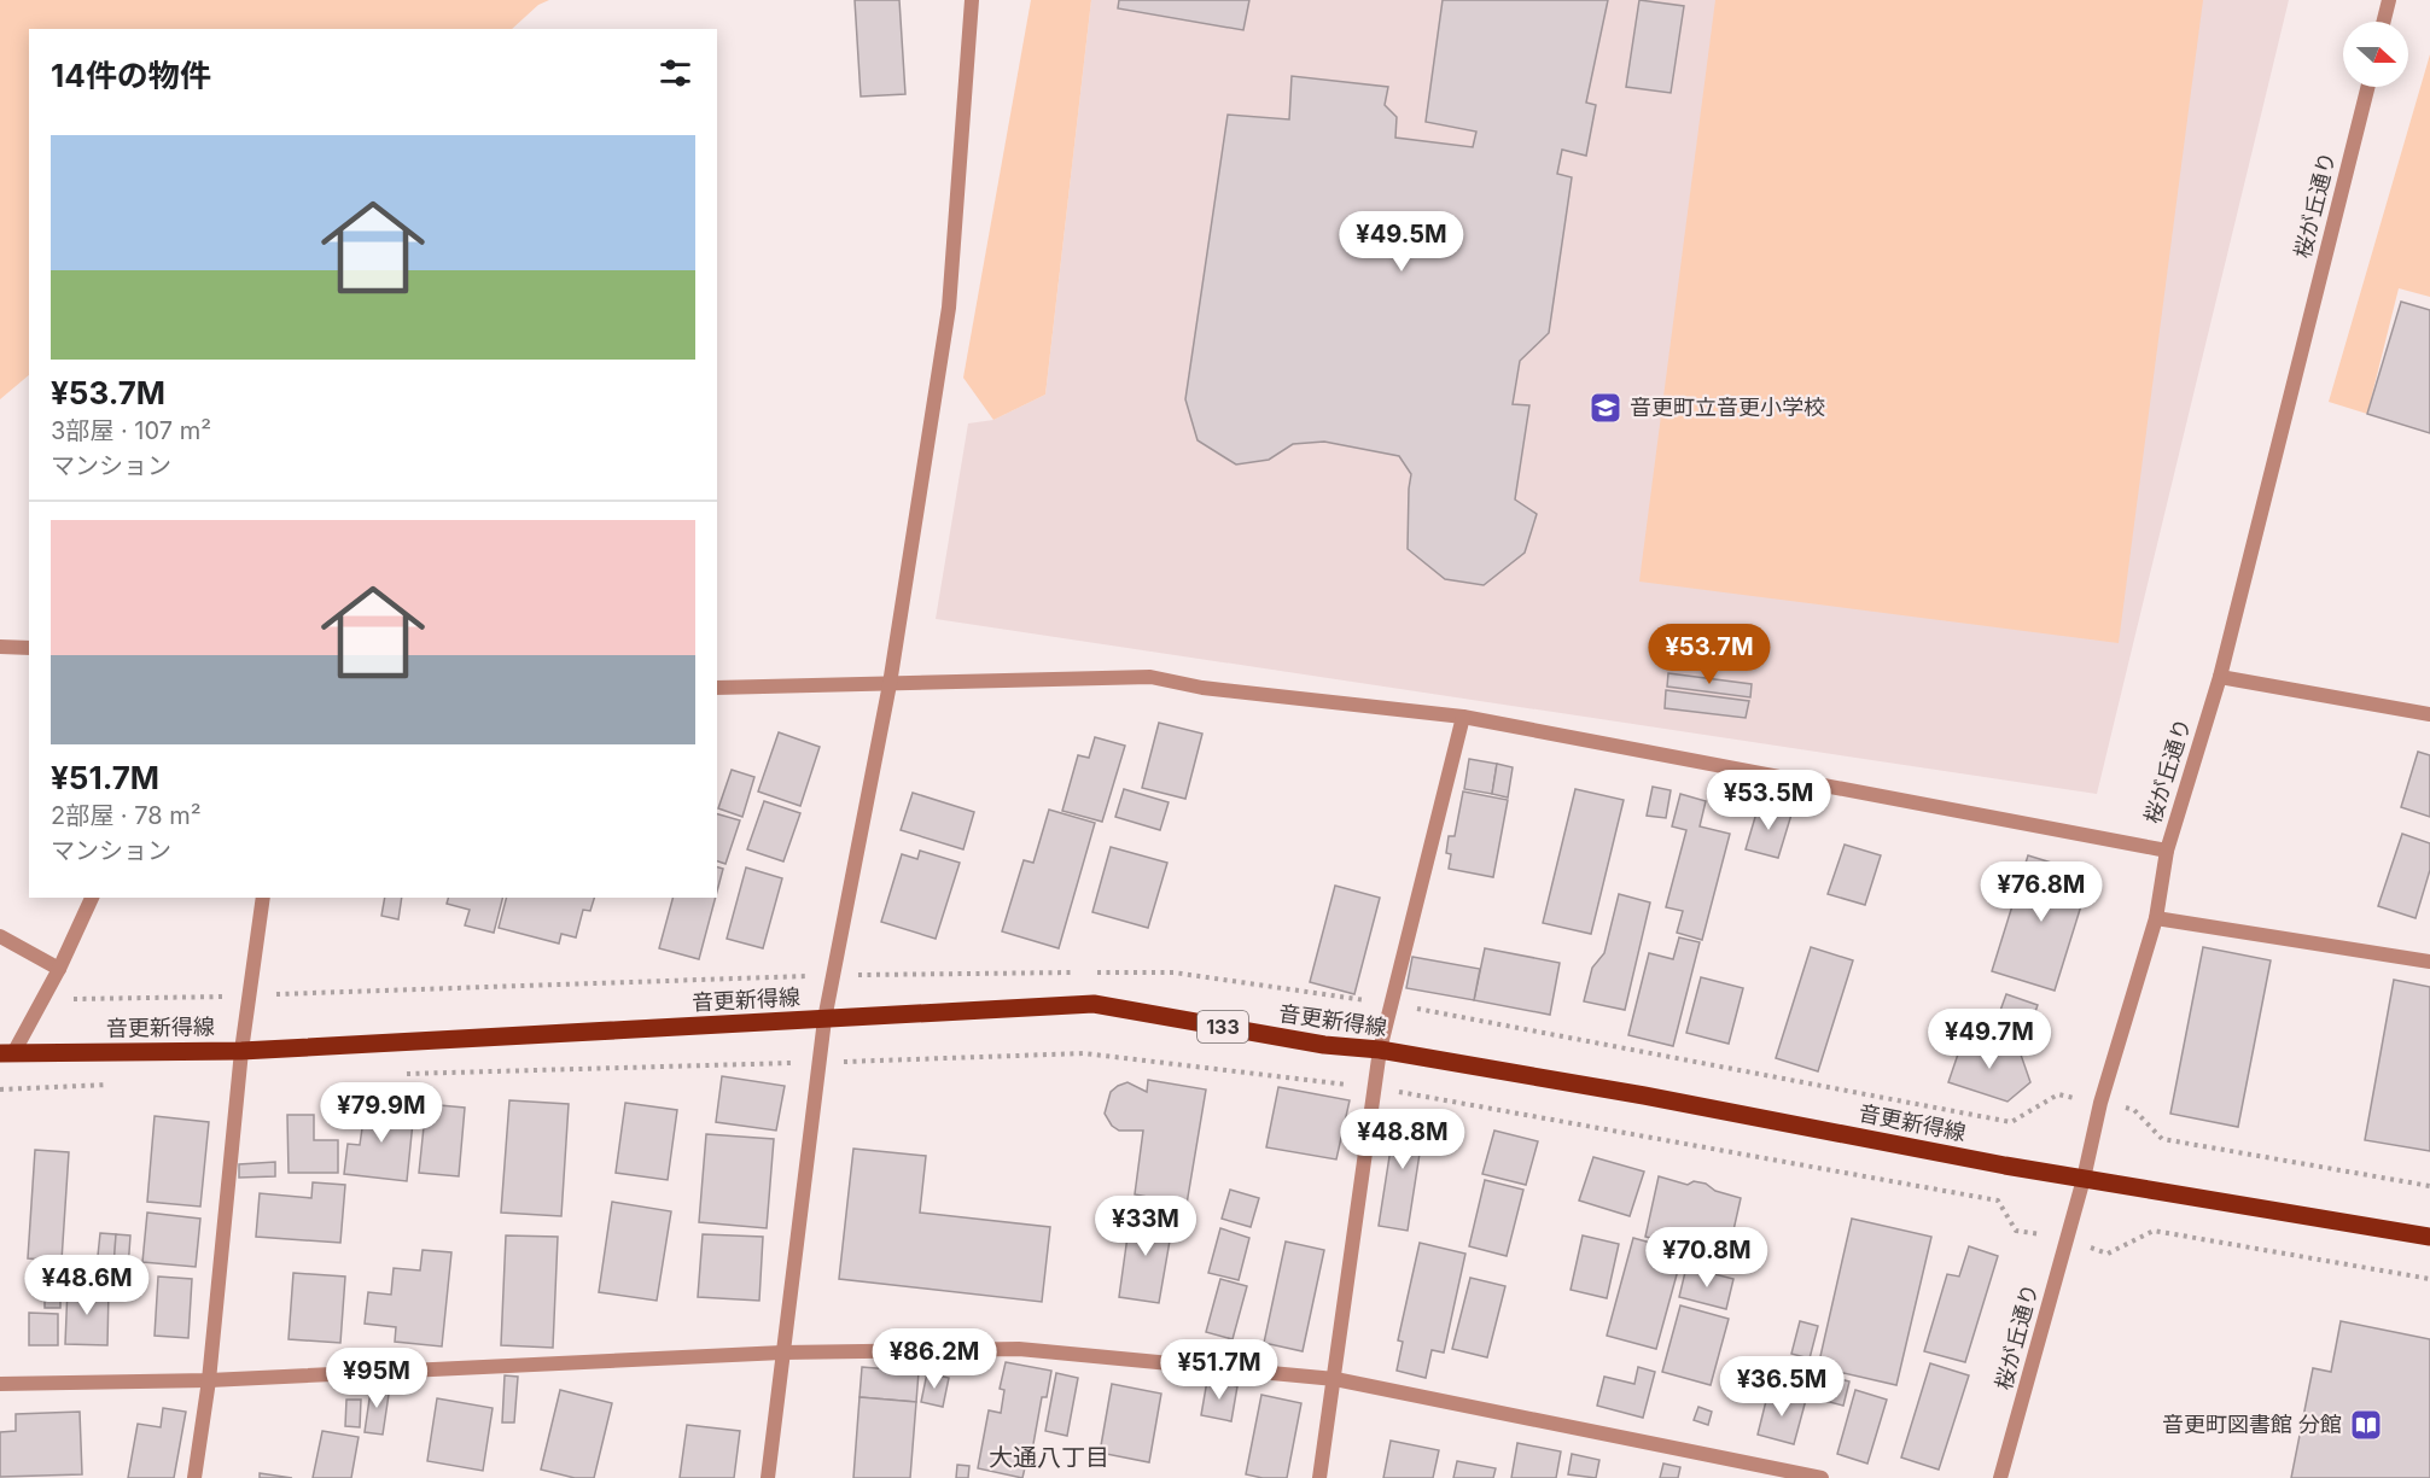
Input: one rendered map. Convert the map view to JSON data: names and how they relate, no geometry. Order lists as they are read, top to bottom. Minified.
{"streets":{"main road":["音更新得線","133"],"street":["桜が丘通り"]},"crossings":[["桜が丘通り","音更新得線"]],"districts":["大通八丁目"],"places":{"school or university":["音更町立音更小学校"],"library":["音更町図書館 分館"]},"north":"right","page":{"heading":"14件の物件","list":[{"name":"¥53.7M","note":"3部屋 · 107 m² · マンション"},{"name":"¥51.7M","note":"2部屋 · 78 m² · マンション"}],"price":["¥49.5M","¥53.7M","¥53.5M","¥76.8M","¥49.7M","¥79.9M","¥48.8M","¥33M","¥70.8M","¥48.6M","¥86.2M","¥51.7M","¥95M","¥36.5M"]}}
